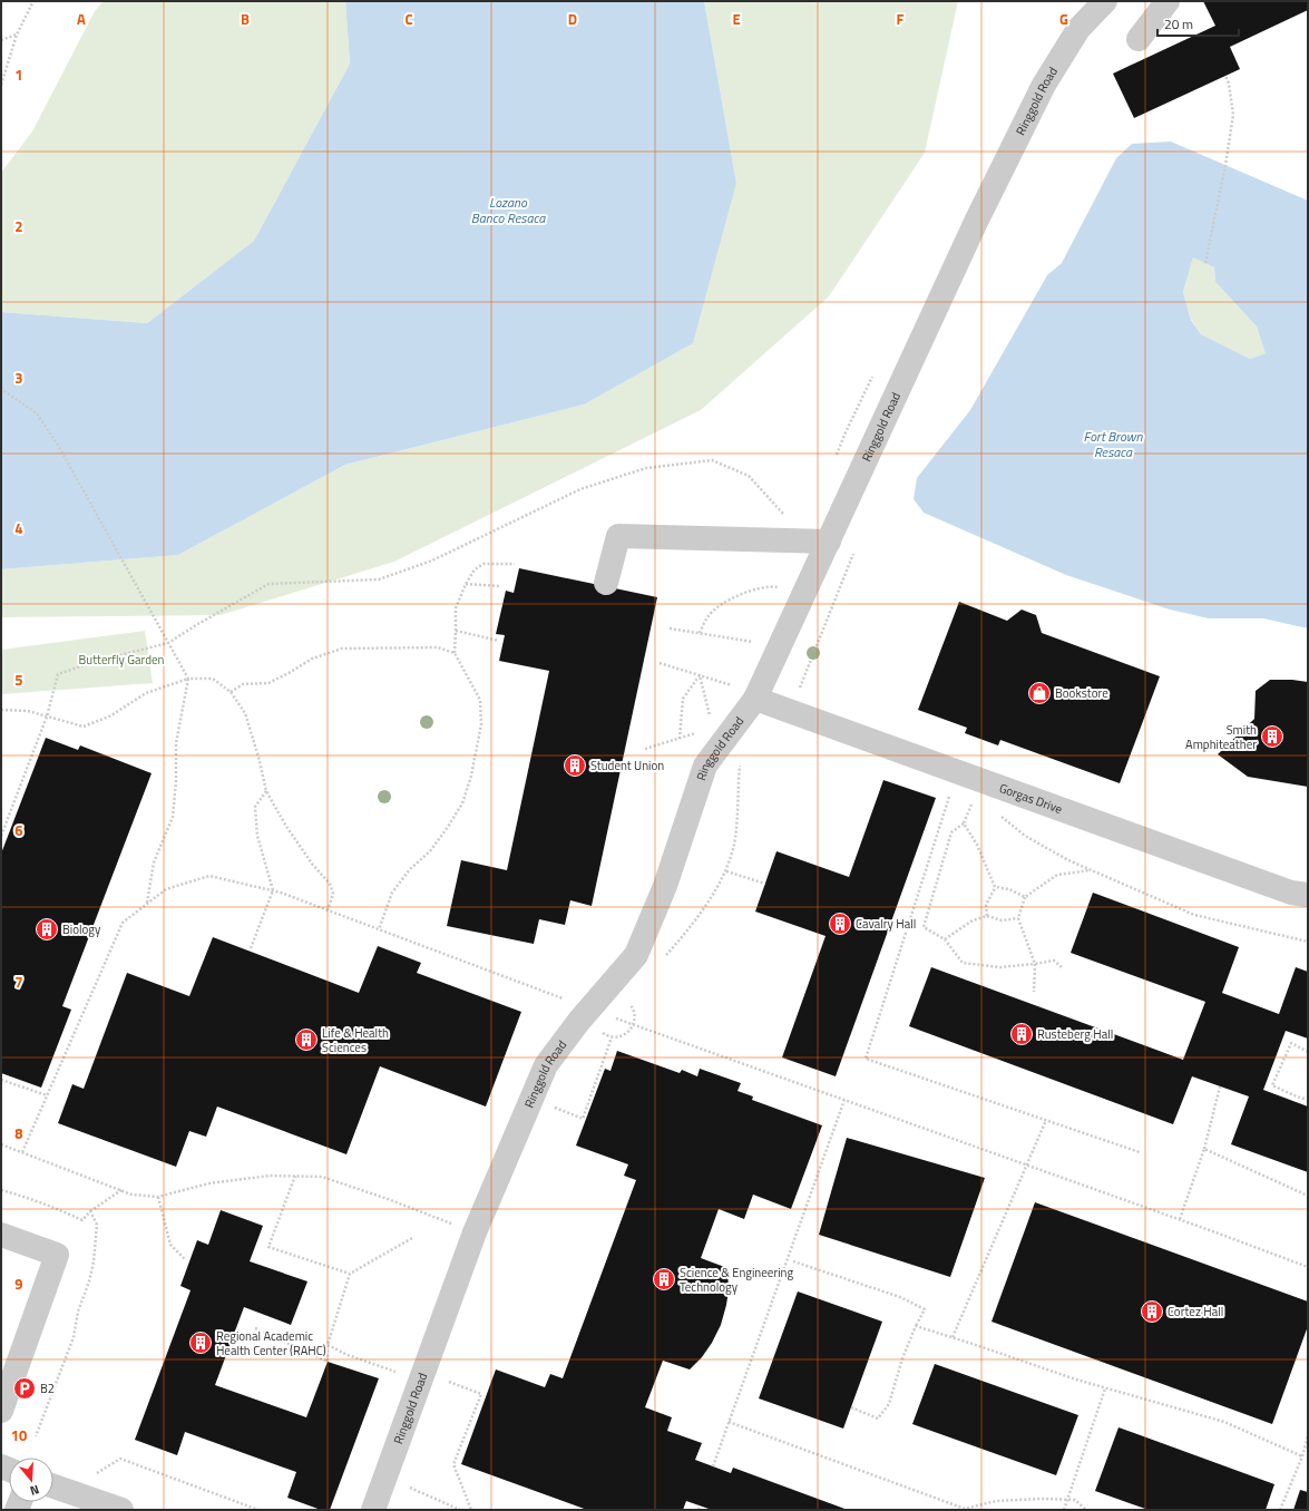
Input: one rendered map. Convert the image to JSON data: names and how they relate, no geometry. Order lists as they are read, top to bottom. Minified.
{"streets":{"street":["Ringgold Road","Gorgas Drive"]},"crossings":[["Ringgold Road","Gorgas Drive"]],"water":["Lozano Banco Resaca","Fort Brown Resaca"],"parks":["Butterfly Garden"],"places":{"shop":["Bookstore"],"building":["Smith Amphiteather","Student Union","Cavalry Hall","Biology","Rusteberg Hall","Life & Health Sciences","Science & Engineering Technology","Cortez Hall","Regional Academic Health Center (RAHC)"],"parking":["B2"]},"scale_bar":"20 m","north":"bottom","grid":{"columns":["A","B","C","D","E","F","G"],"rows":["1","2","3","4","5","6","7","8","9","10"]}}
